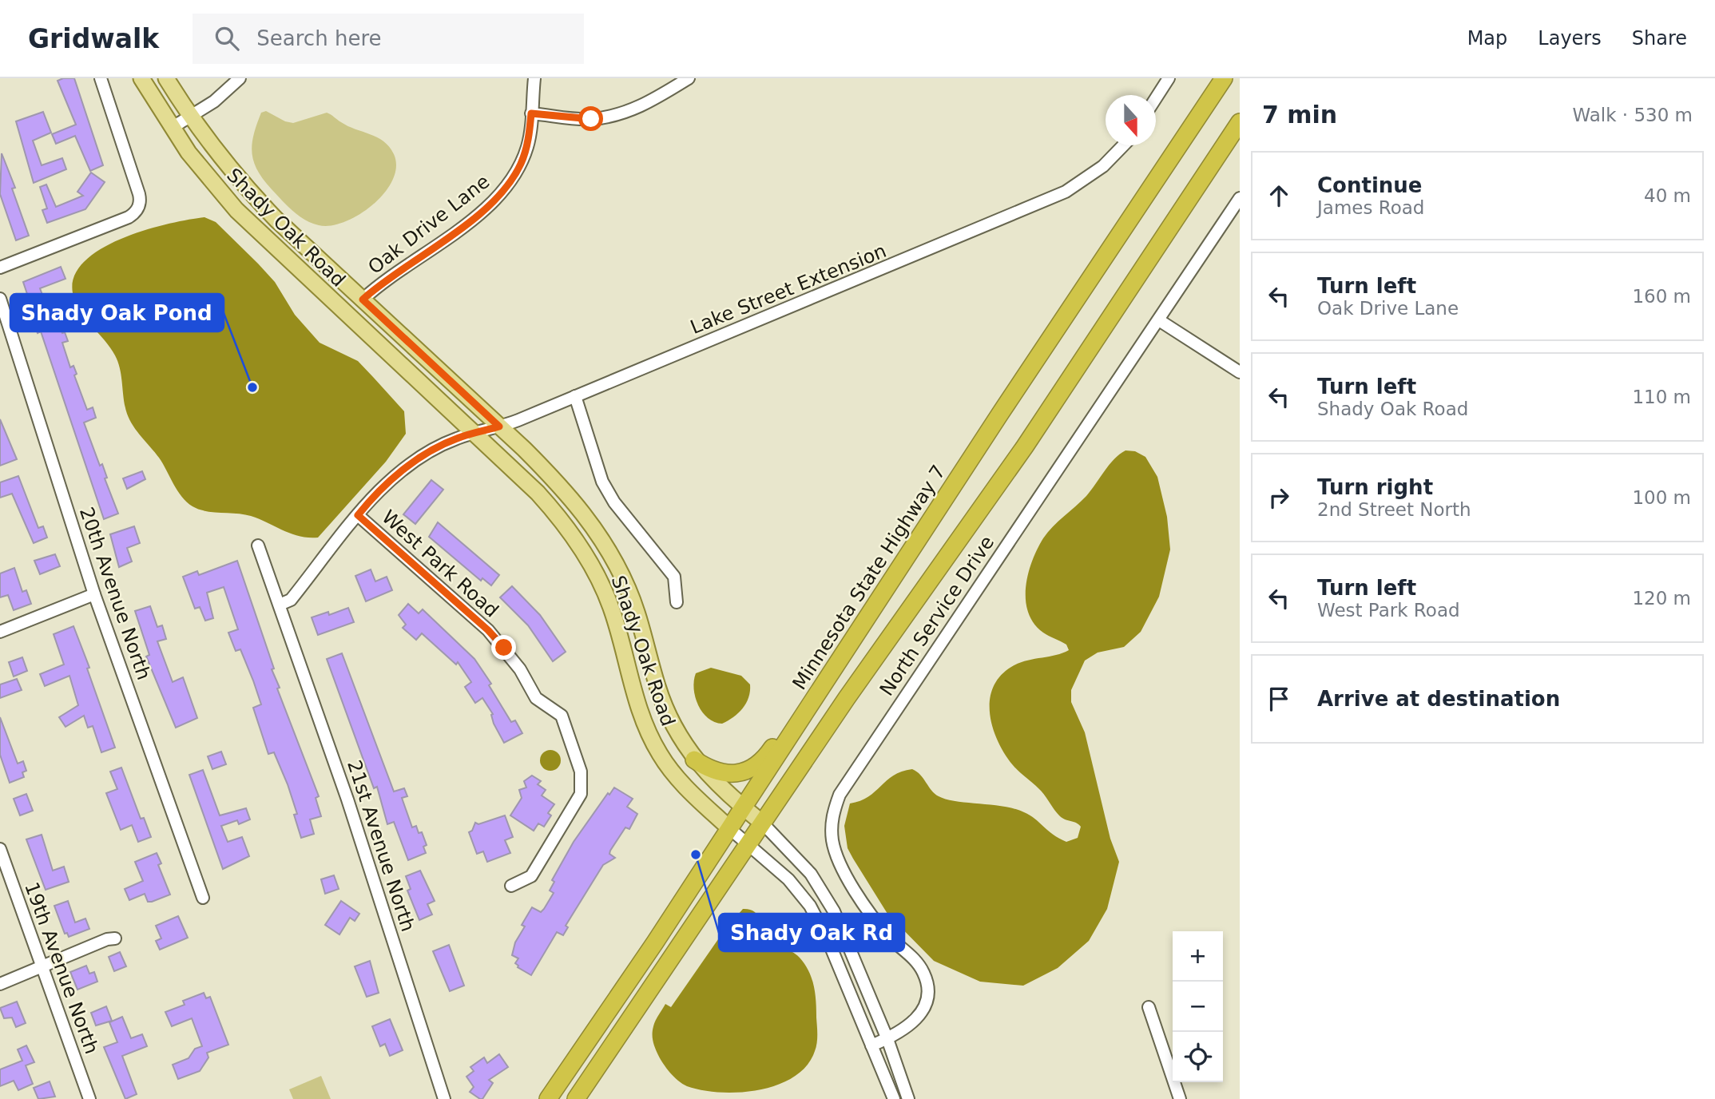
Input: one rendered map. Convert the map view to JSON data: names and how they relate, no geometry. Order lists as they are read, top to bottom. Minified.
{"streets":{"highway":["Minnesota State Highway 7"],"main road":["Shady Oak Road"],"street":["Oak Drive Lane","Lake Street Extension","West Park Road","20th Avenue North","North Service Drive","21st Avenue North","19th Avenue North"]},"crossings":[["Oak Drive Lane","Shady Oak Road"],["Shady Oak Road","Lake Street Extension"],["Shady Oak Road","Minnesota State Highway 7"],["Shady Oak Road","North Service Drive"],["Lake Street Extension","West Park Road"],["Lake Street Extension","21st Avenue North"]],"places":["Shady Oak Pond","Shady Oak Rd"],"north":"bottom","page":{"header":"Gridwalk","search":"Search here","nav":["Map","Layers","Share"],"heading":["7 min","Walk · 530 m"],"list":[["Continue","James Road","40 m"],["Turn left","Oak Drive Lane","160 m"],["Turn left","Shady Oak Road","110 m"],["Turn right","2nd Street North","100 m"],["Turn left","West Park Road","120 m"],"Arrive at destination"],"map_buttons":["+","−"]}}
